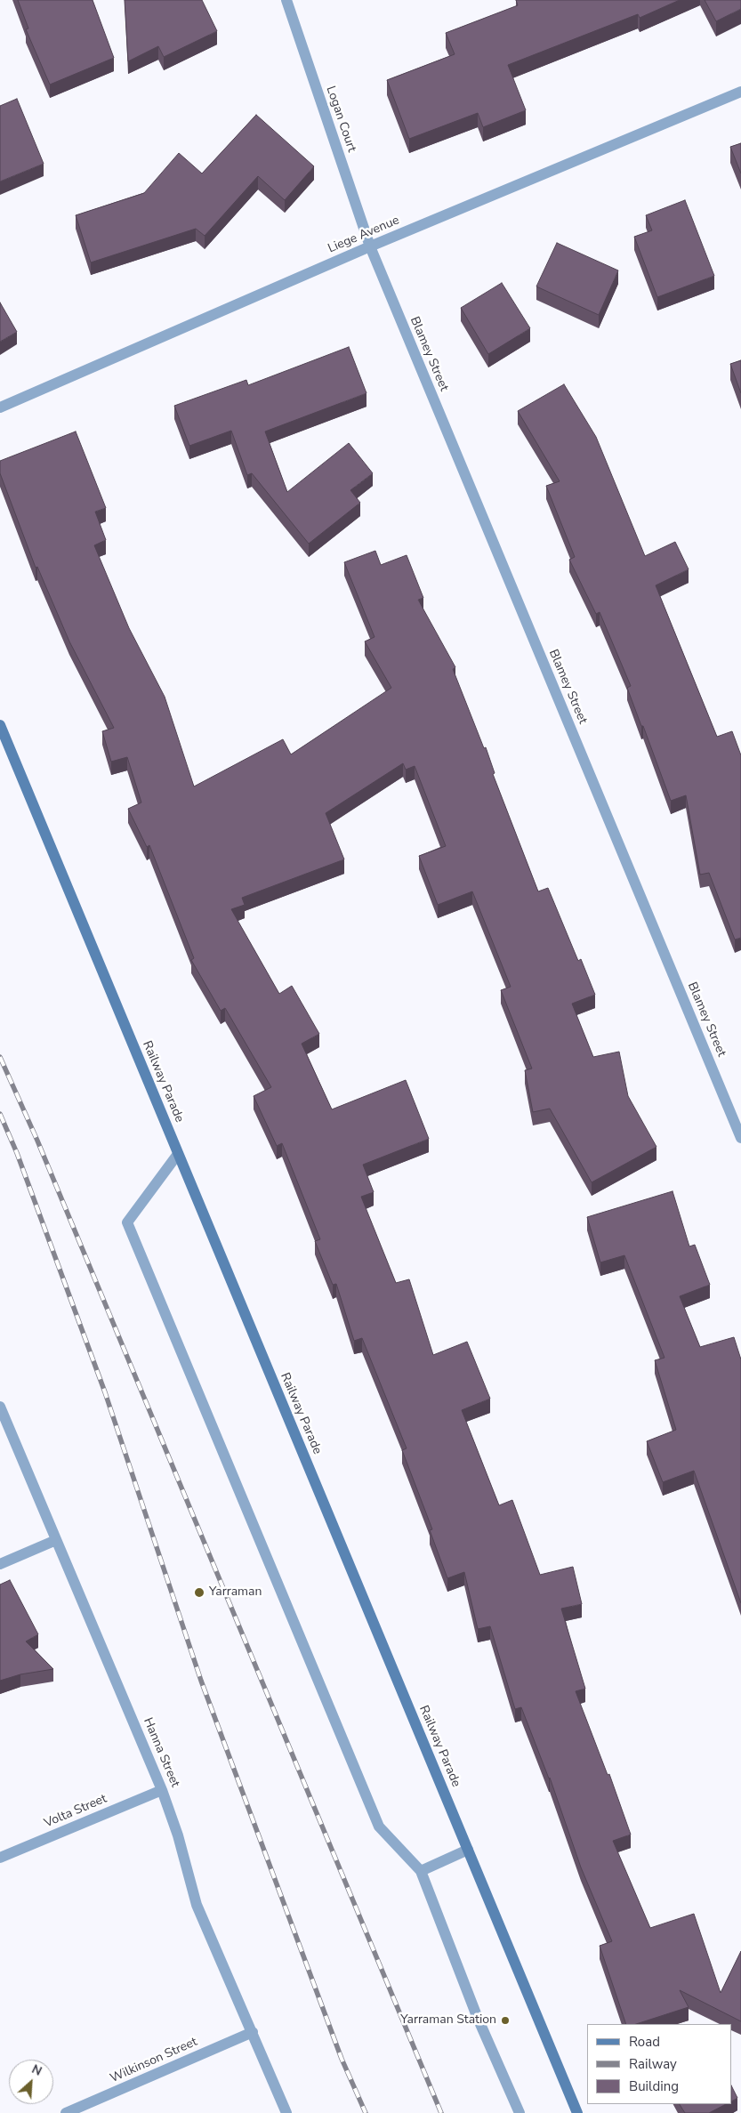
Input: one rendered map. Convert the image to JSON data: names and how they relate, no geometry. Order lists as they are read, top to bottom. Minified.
{"streets":{"main road":["Railway Parade"],"street":["Logan Court","Liege Avenue","Blamey Street","Hanna Street","Volta Street","Wilkinson Street"]},"crossings":[["Logan Court","Liege Avenue"],["Logan Court","Blamey Street"],["Liege Avenue","Blamey Street"],["Hanna Street","Volta Street"],["Hanna Street","Wilkinson Street"]],"places":["Yarraman","Yarraman Station"],"legend":["Road","Railway","Building"],"north":"top right"}
